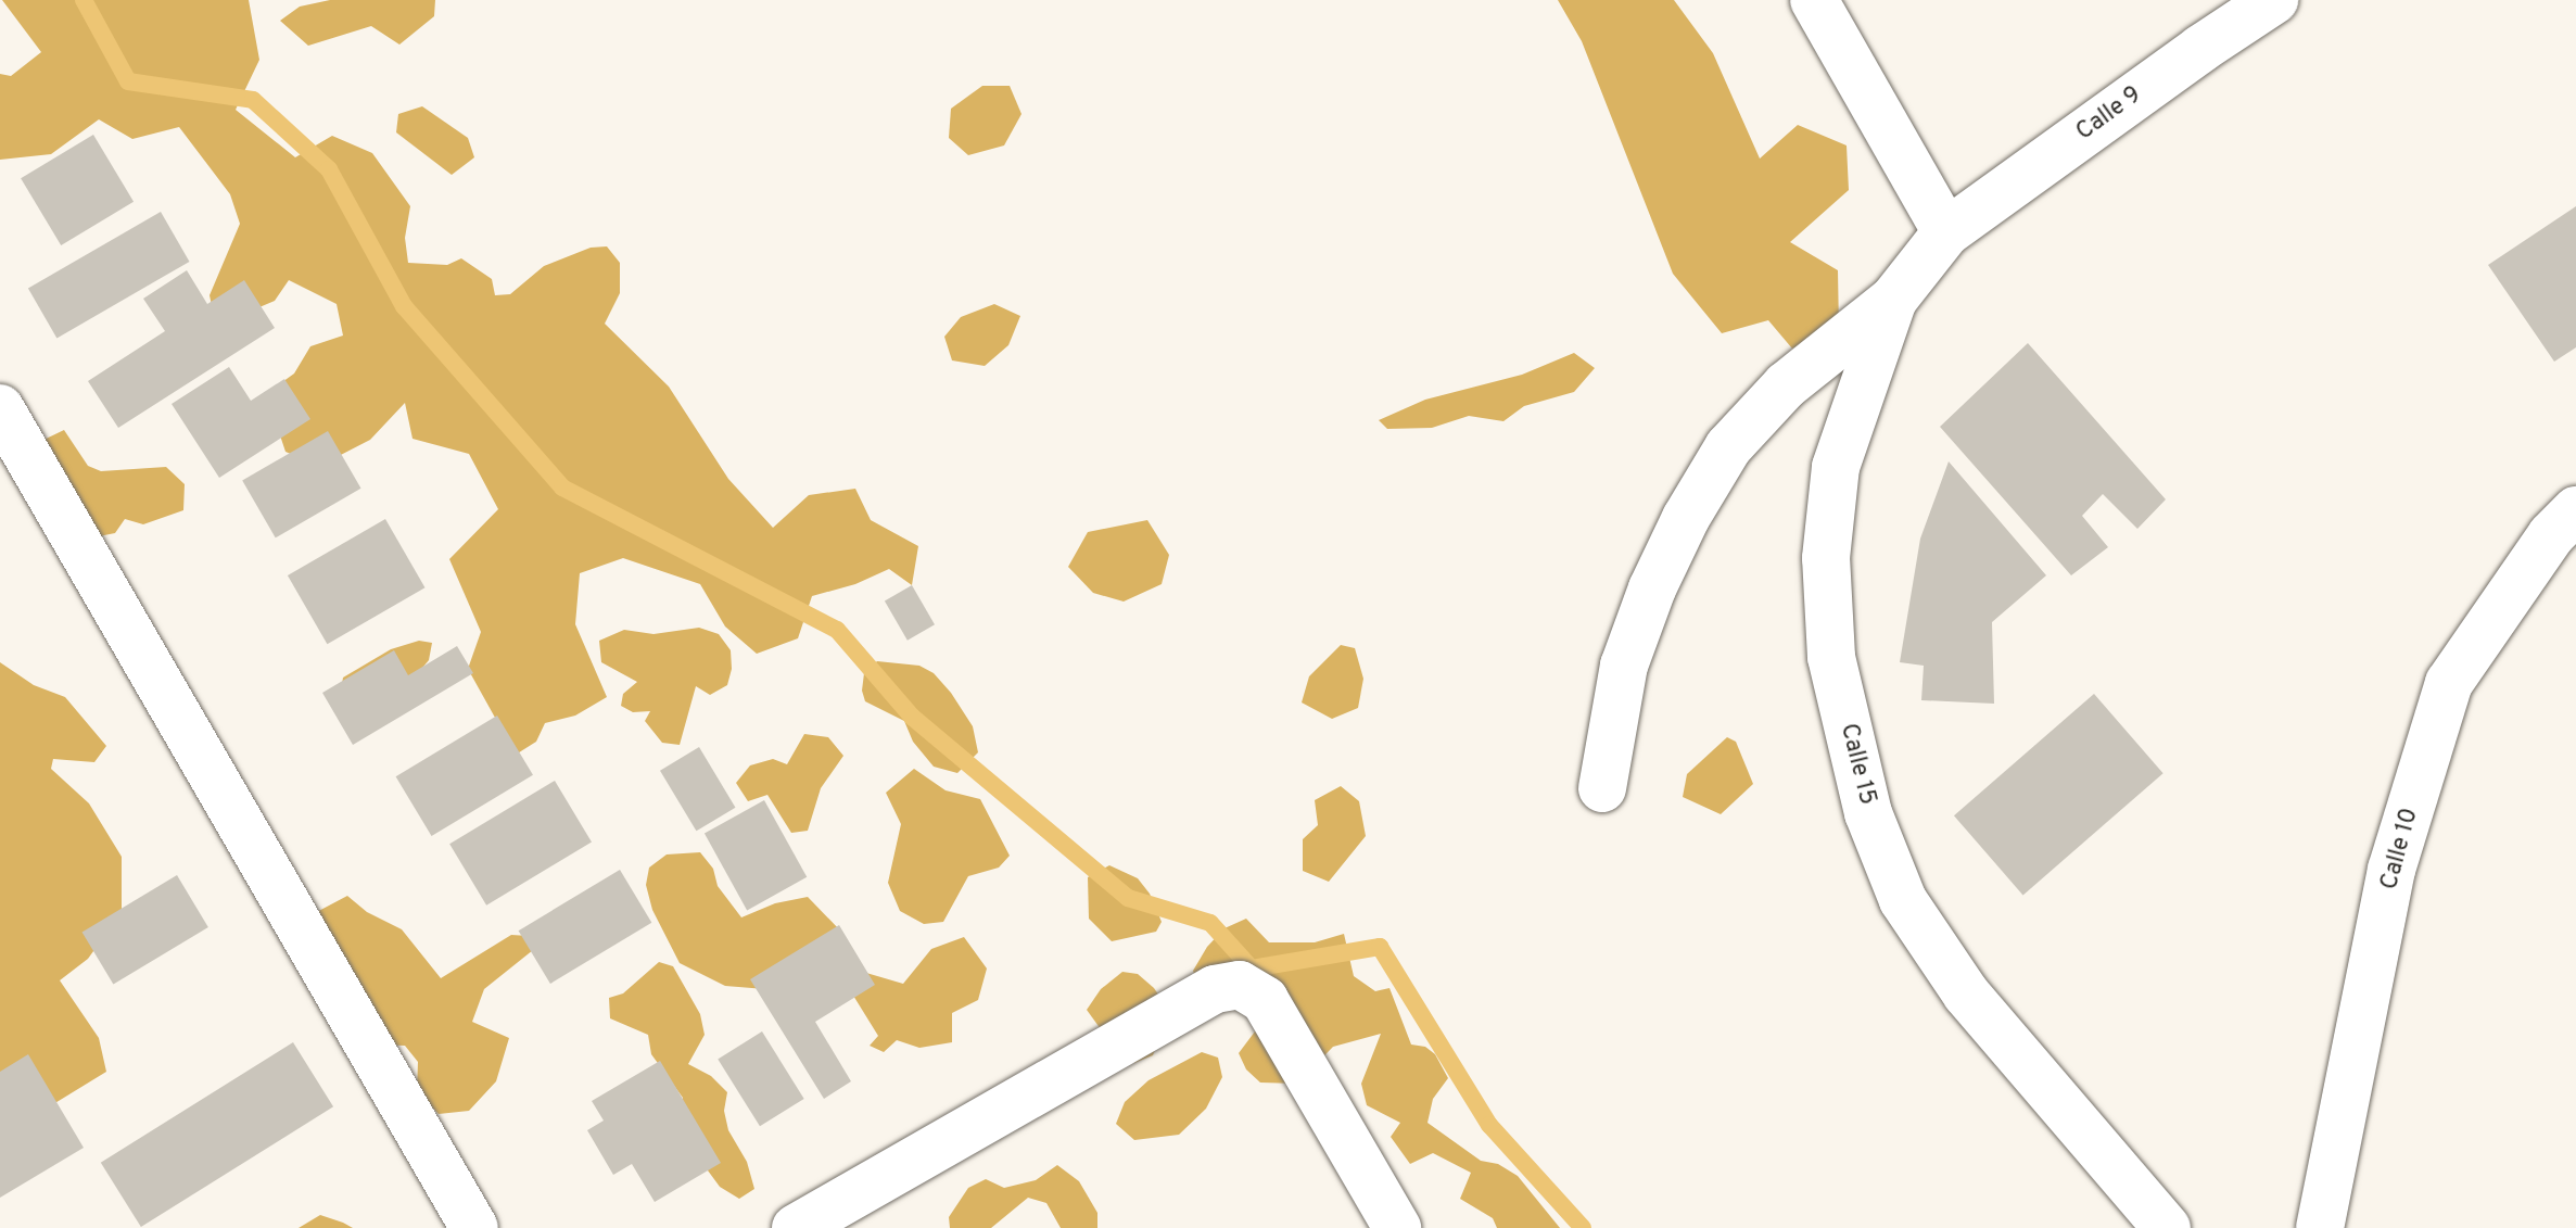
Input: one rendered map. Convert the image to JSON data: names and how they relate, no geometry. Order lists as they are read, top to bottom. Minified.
{"streets":{"street":["Calle 9","Calle 15","Calle 10"]},"crossings":[["Calle 9","Calle 15"]]}
